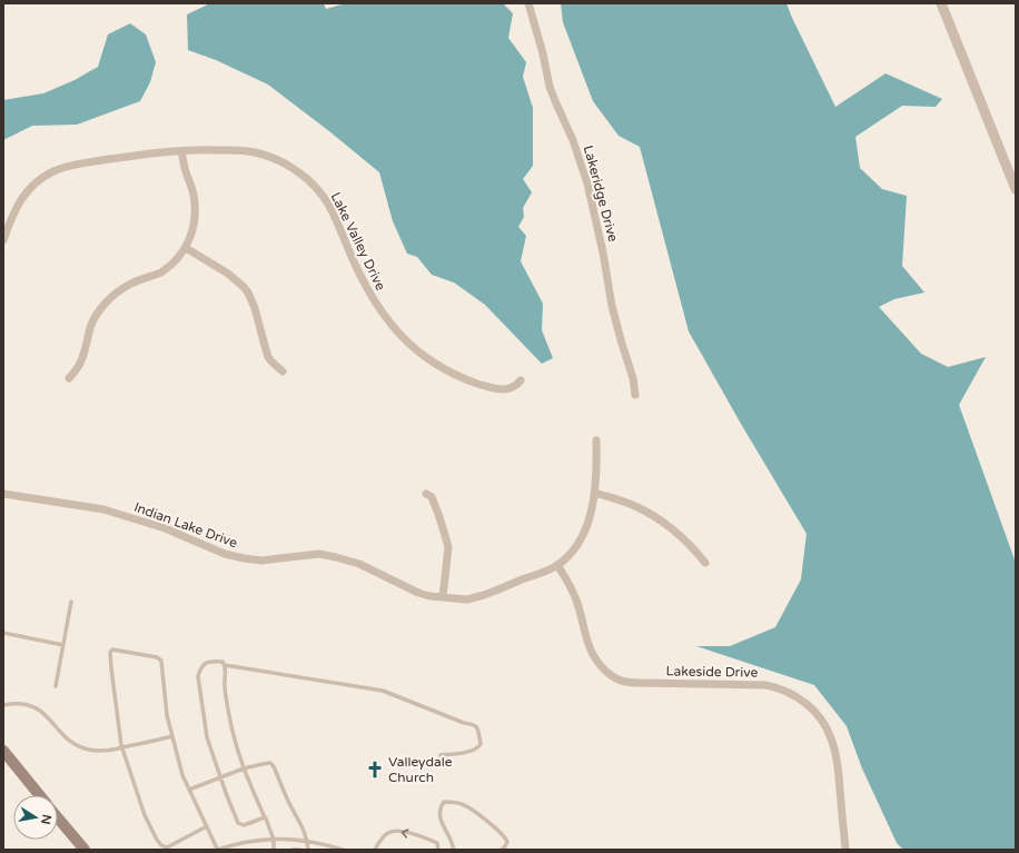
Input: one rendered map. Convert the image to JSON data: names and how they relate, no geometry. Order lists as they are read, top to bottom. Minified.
{"streets":{"street":["Lakeridge Drive","Lake Valley Drive","Indian Lake Drive","Lakeside Drive"]},"crossings":[["Indian Lake Drive","Lakeside Drive"]],"places":{"church":["Valleydale Church"]},"north":"right"}
